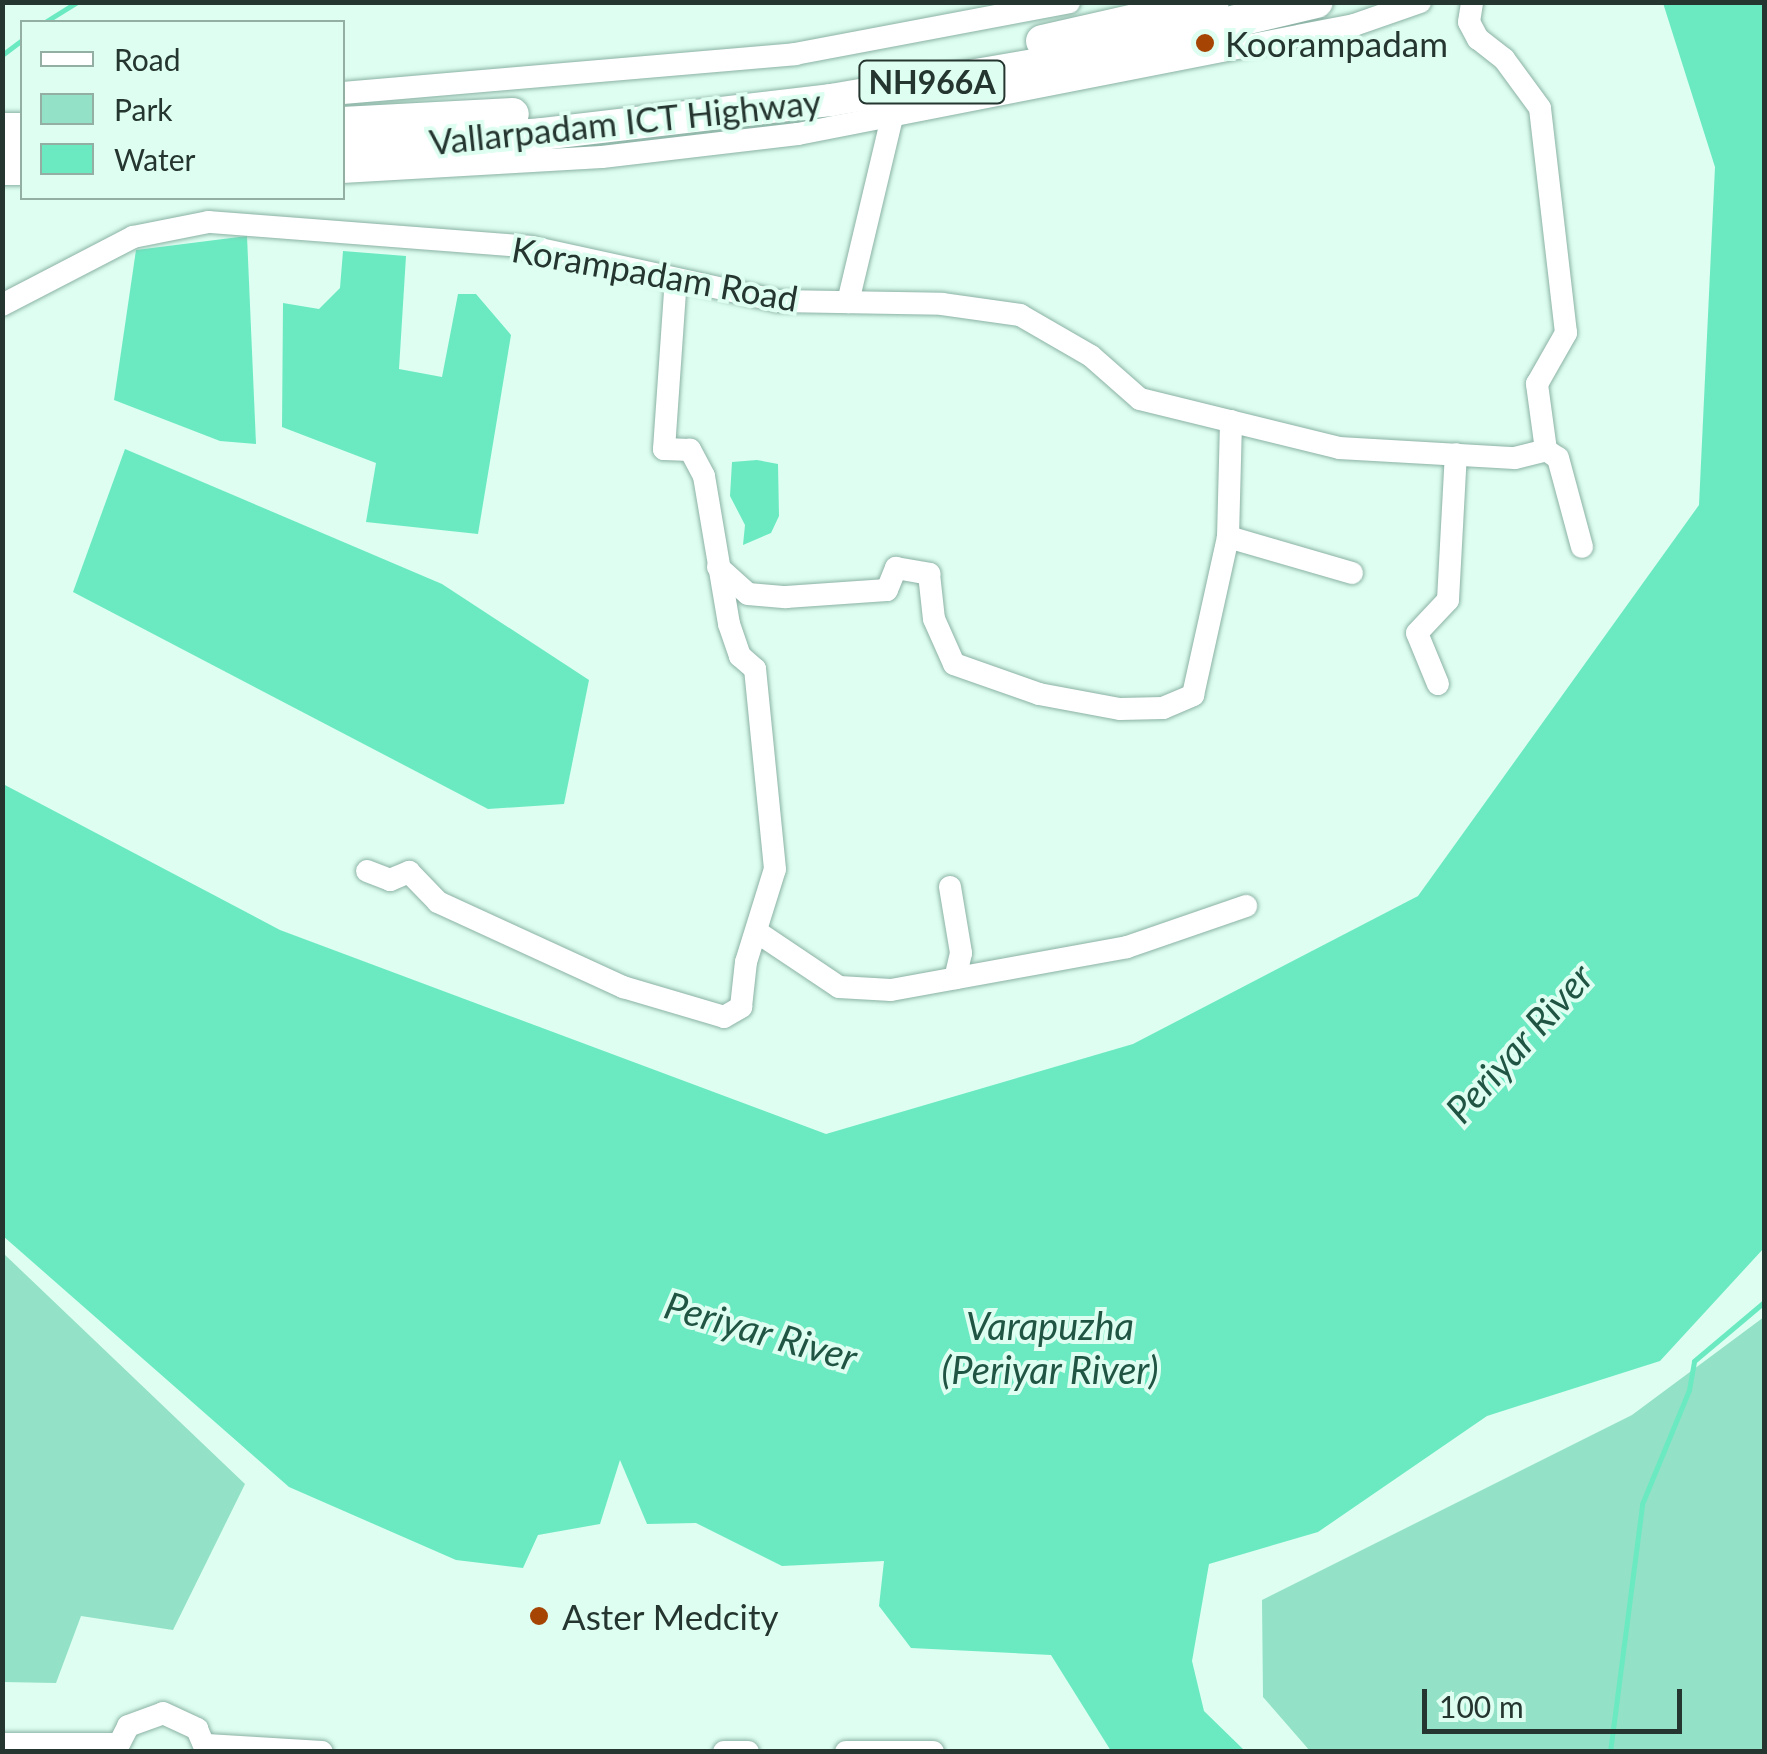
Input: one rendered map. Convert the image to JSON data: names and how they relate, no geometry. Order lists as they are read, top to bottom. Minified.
{"streets":{"highway":["NH966A","Vallarpadam ICT Highway"],"street":["Korampadam Road"]},"water":["Periyar River","Varapuzha (Periyar River)"],"places":["Koorampadam","Aster Medcity"],"legend":["Road","Park","Water"],"scale_bar":"100 m"}
